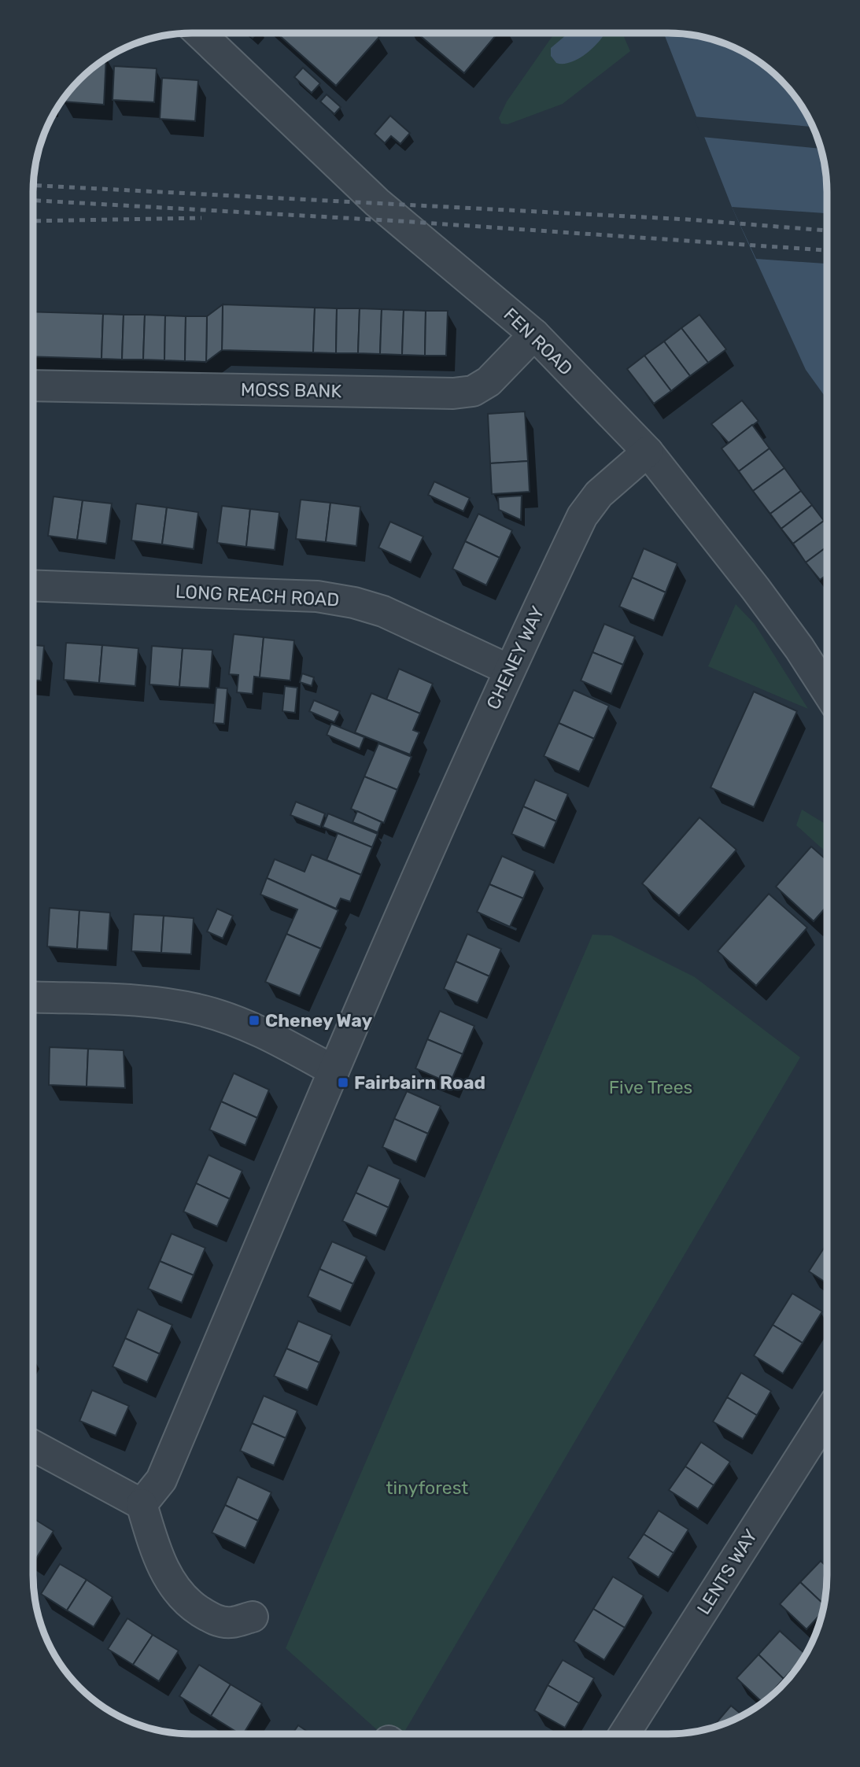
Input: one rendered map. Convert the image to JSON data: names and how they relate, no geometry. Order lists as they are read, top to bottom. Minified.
{"streets":{"street":["FEN ROAD","MOSS BANK","LONG REACH ROAD","CHENEY WAY","LENTS WAY"]},"crossings":[["FEN ROAD","MOSS BANK"],["FEN ROAD","CHENEY WAY"],["LONG REACH ROAD","CHENEY WAY"]],"parks":["Five Trees","tinyforest"],"places":{"transit":["Cheney Way","Fairbairn Road"]}}
